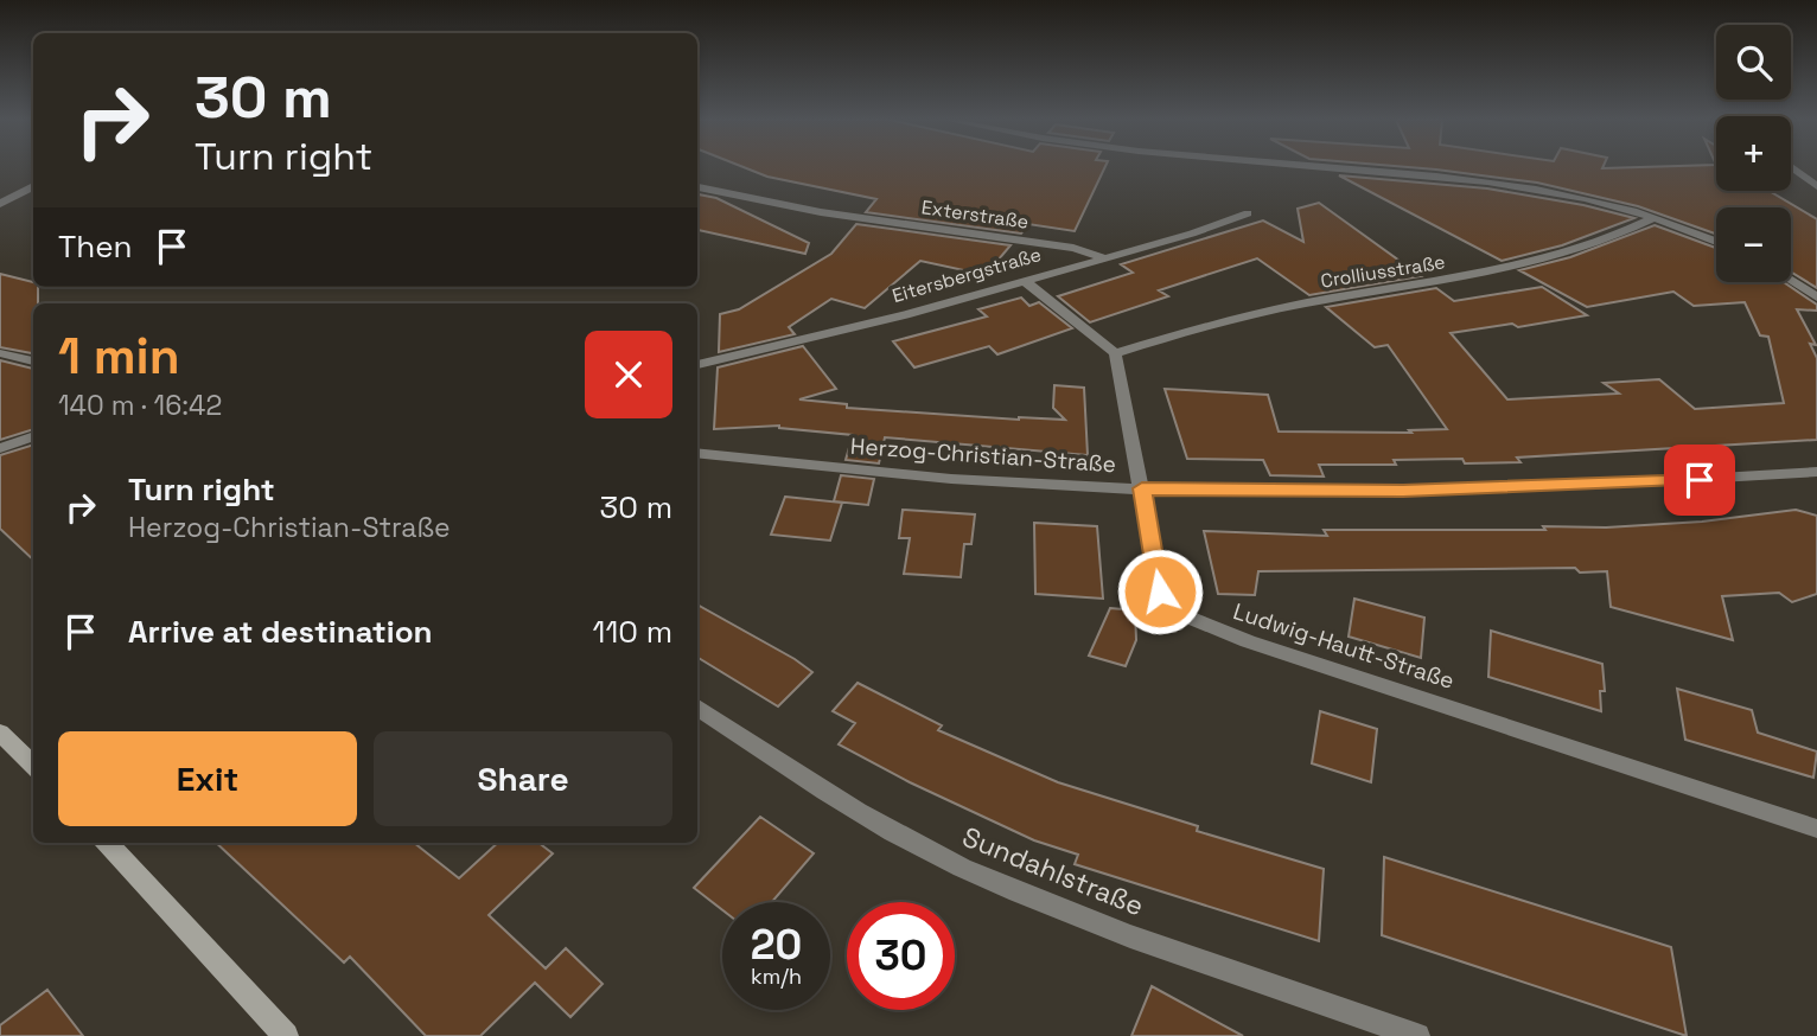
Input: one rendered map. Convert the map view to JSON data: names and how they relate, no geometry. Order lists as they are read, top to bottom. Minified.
{"streets":{"street":["Exterstraße","Crolliusstraße","Eitersbergstraße","Herzog-Christian-Straße","Ludwig-Hautt-Straße","Sundahlstraße"]},"crossings":[["Exterstraße","Eitersbergstraße"],["Crolliusstraße","Ludwig-Hautt-Straße"],["Herzog-Christian-Straße","Ludwig-Hautt-Straße"]],"page":{"map_buttons":["+","−"],"turn":["30 m","Turn right"],"then":"Then","heading":["1 min","140 m · 16:42"],"list":[{"name":"Turn right","note":"Herzog-Christian-Straße","value":"30 m"},{"name":"Arrive at destination","value":"110 m"}],"buttons":["Exit","Share"],"speed":"20 km/h","limit":"30"}}
